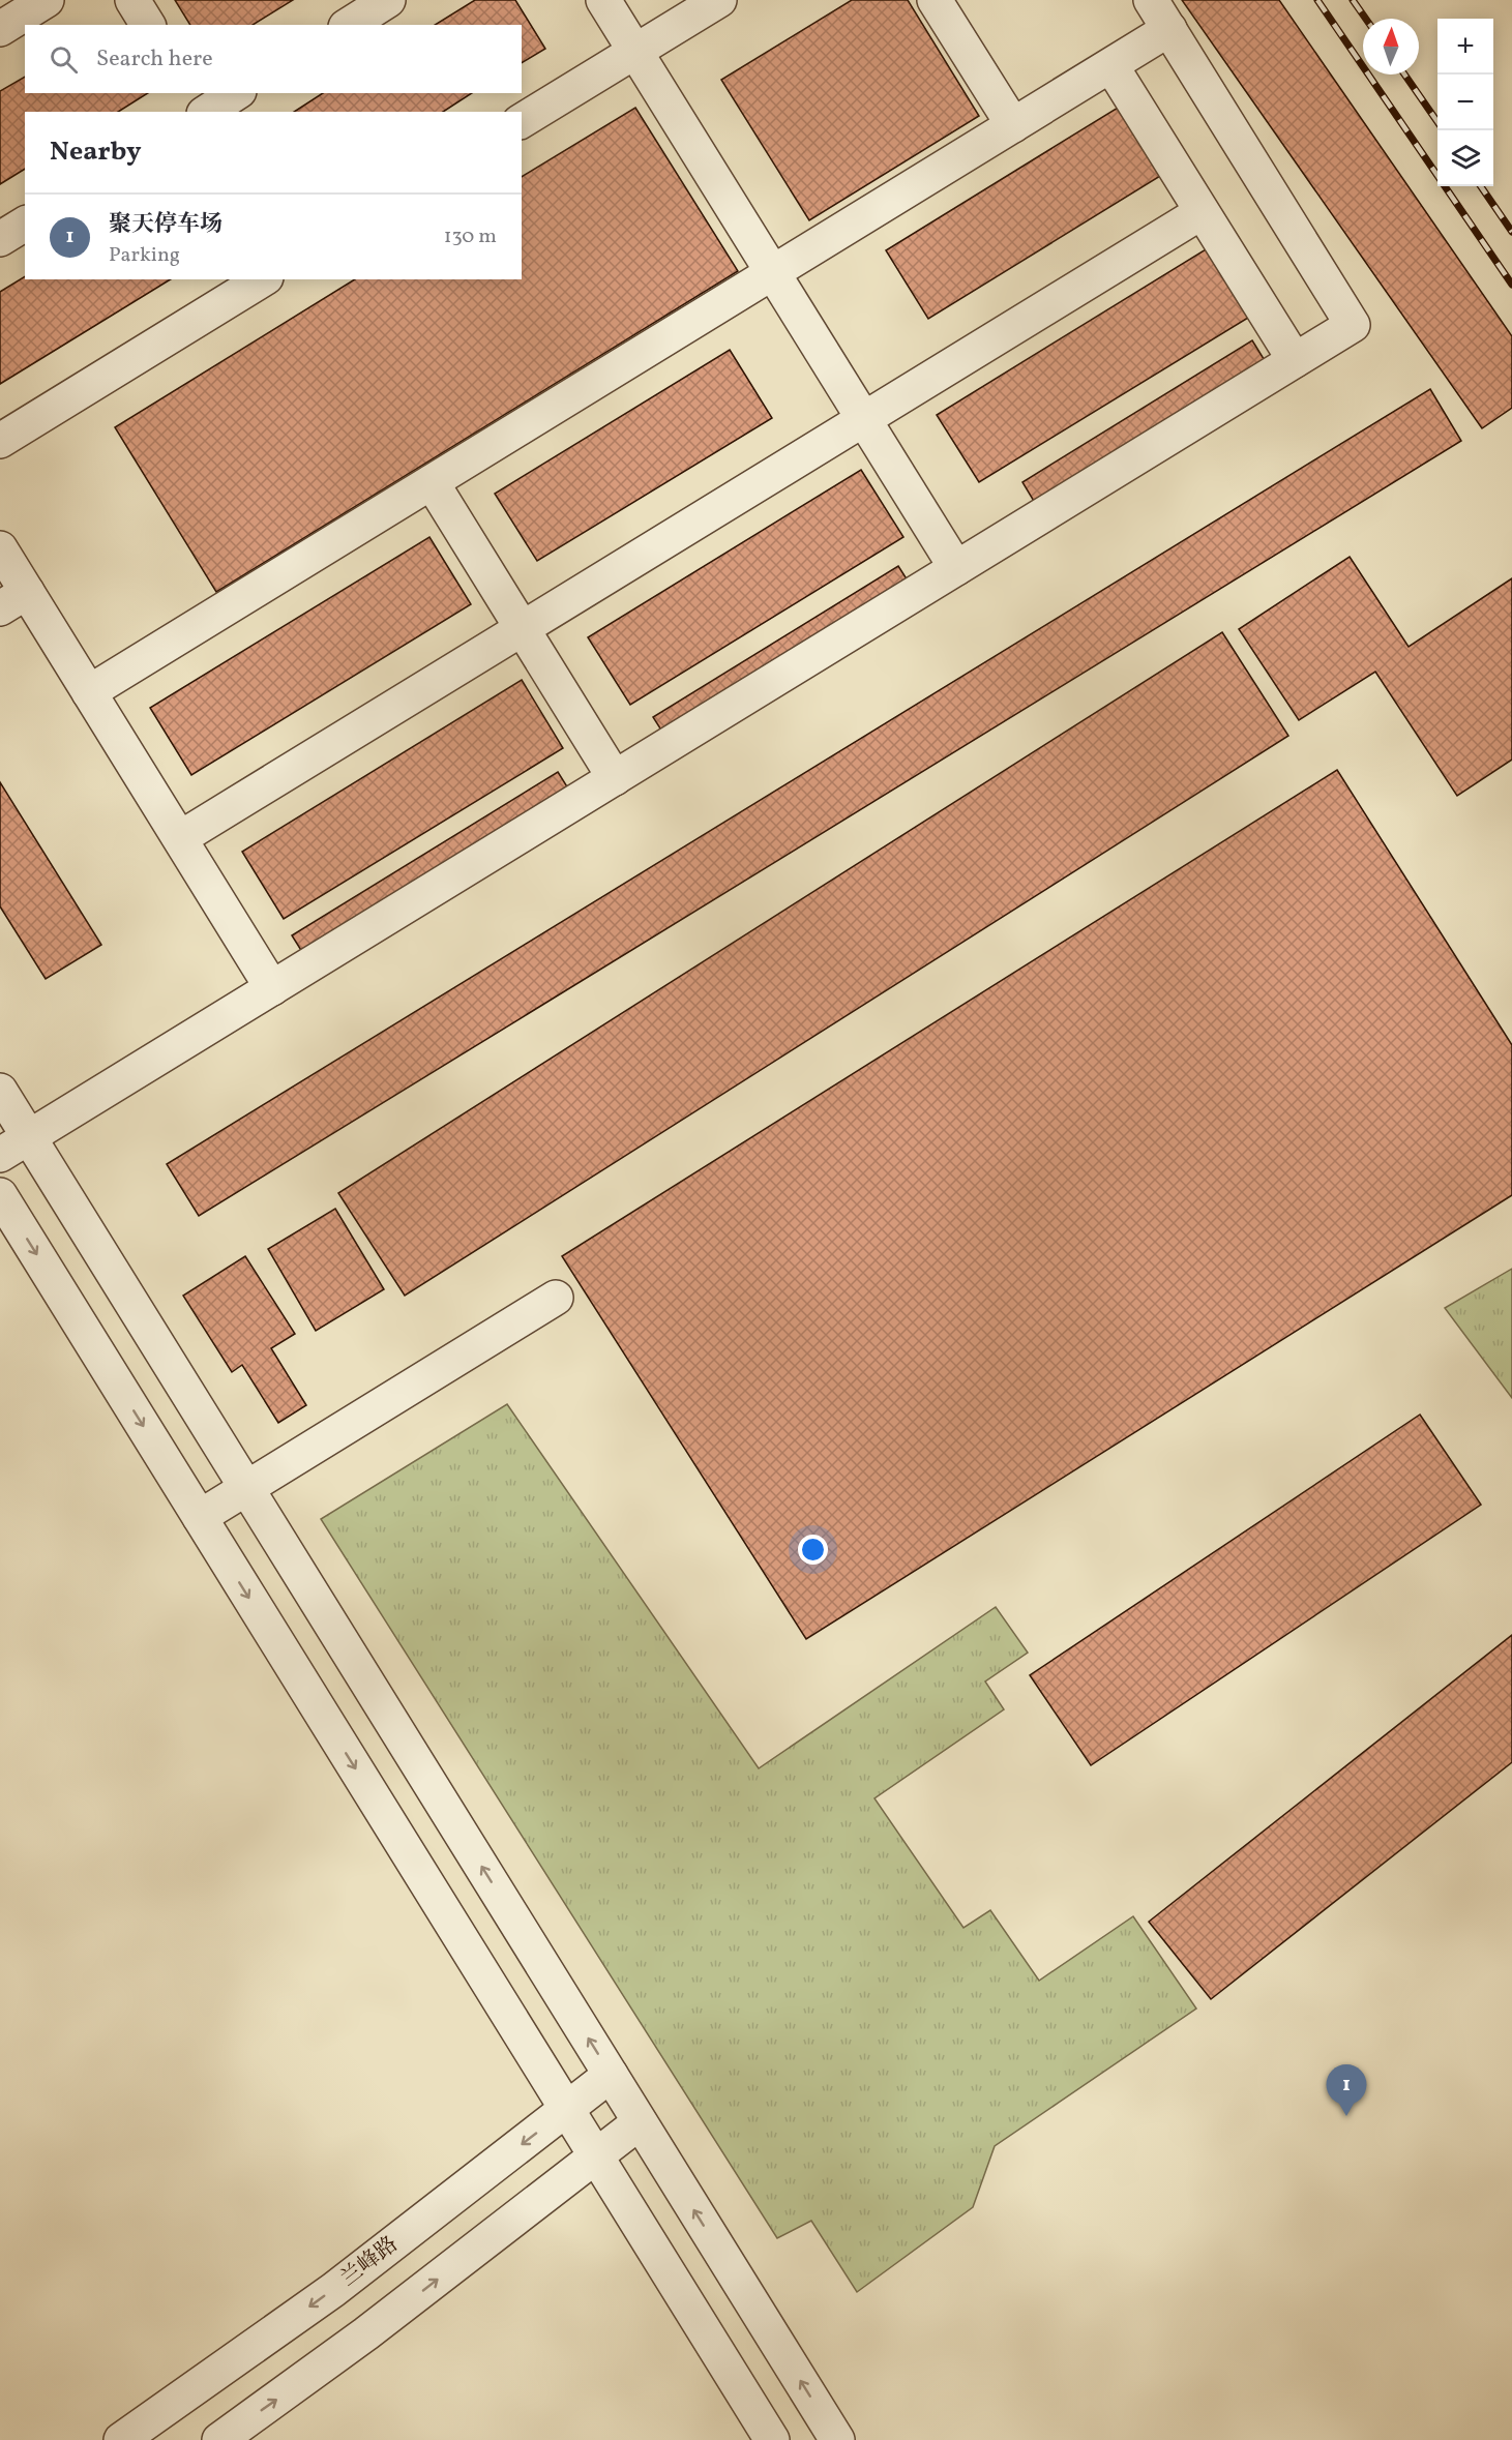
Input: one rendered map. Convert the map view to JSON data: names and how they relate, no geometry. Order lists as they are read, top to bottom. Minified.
{"streets":{"street":["兰峰路"]},"north":"top","page":{"map_buttons":["+","−"],"search":"Search here","heading":"Nearby","list":[{"mark":"1","name":"聚天停车场","note":"Parking","value":"130 m"}],"pins":"1"}}
